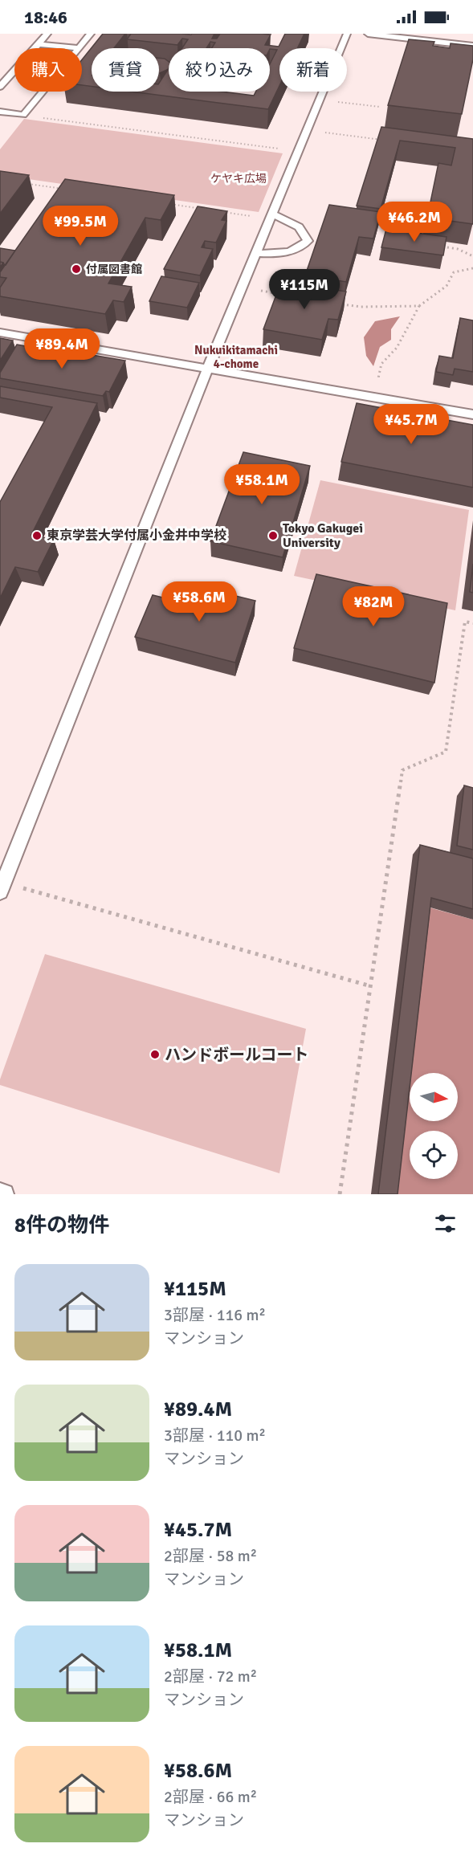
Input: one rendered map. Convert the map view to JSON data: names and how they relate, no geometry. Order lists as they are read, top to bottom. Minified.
{"districts":["Nukuikitamachi 4-chome"],"parks":["ケヤキ広場"],"places":["付属図書館","東京学芸大学付属小金井中学校","Tokyo Gakugei University","ハンドボールコート"],"north":"right","page":{"status":"18:46","chip":["購入","賃貸","絞り込み","新着"],"price":["¥46.2M","¥99.5M","¥115M","¥89.4M","¥45.7M","¥58.1M","¥58.6M","¥82M"],"heading":"8件の物件","list":[{"name":"¥115M","note":"3部屋 · 116 m² · マンション"},{"name":"¥89.4M","note":"3部屋 · 110 m² · マンション"},{"name":"¥45.7M","note":"2部屋 · 58 m² · マンション"},{"name":"¥58.1M","note":"2部屋 · 72 m² · マンション"},{"name":"¥58.6M","note":"2部屋 · 66 m² · マンション"}]}}
